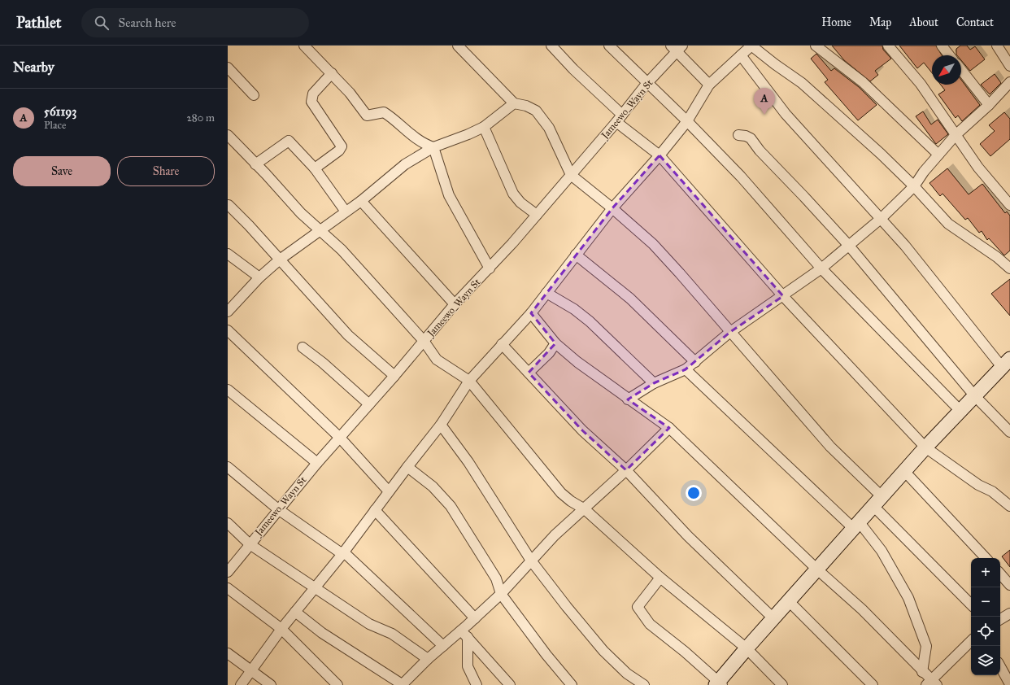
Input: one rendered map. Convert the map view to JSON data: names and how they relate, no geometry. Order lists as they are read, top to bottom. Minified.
{"streets":{"street":["Jameewo_Wayn St"]},"north":"bottom left","page":{"header":"Pathlet","search":"Search here","nav":["Home","Map","About","Contact"],"heading":"Nearby","list":[{"mark":"A","name":"561193","note":"Place","value":"280 m"}],"pins":"A","buttons":["Save","Share"],"map_buttons":["+","−"]}}
